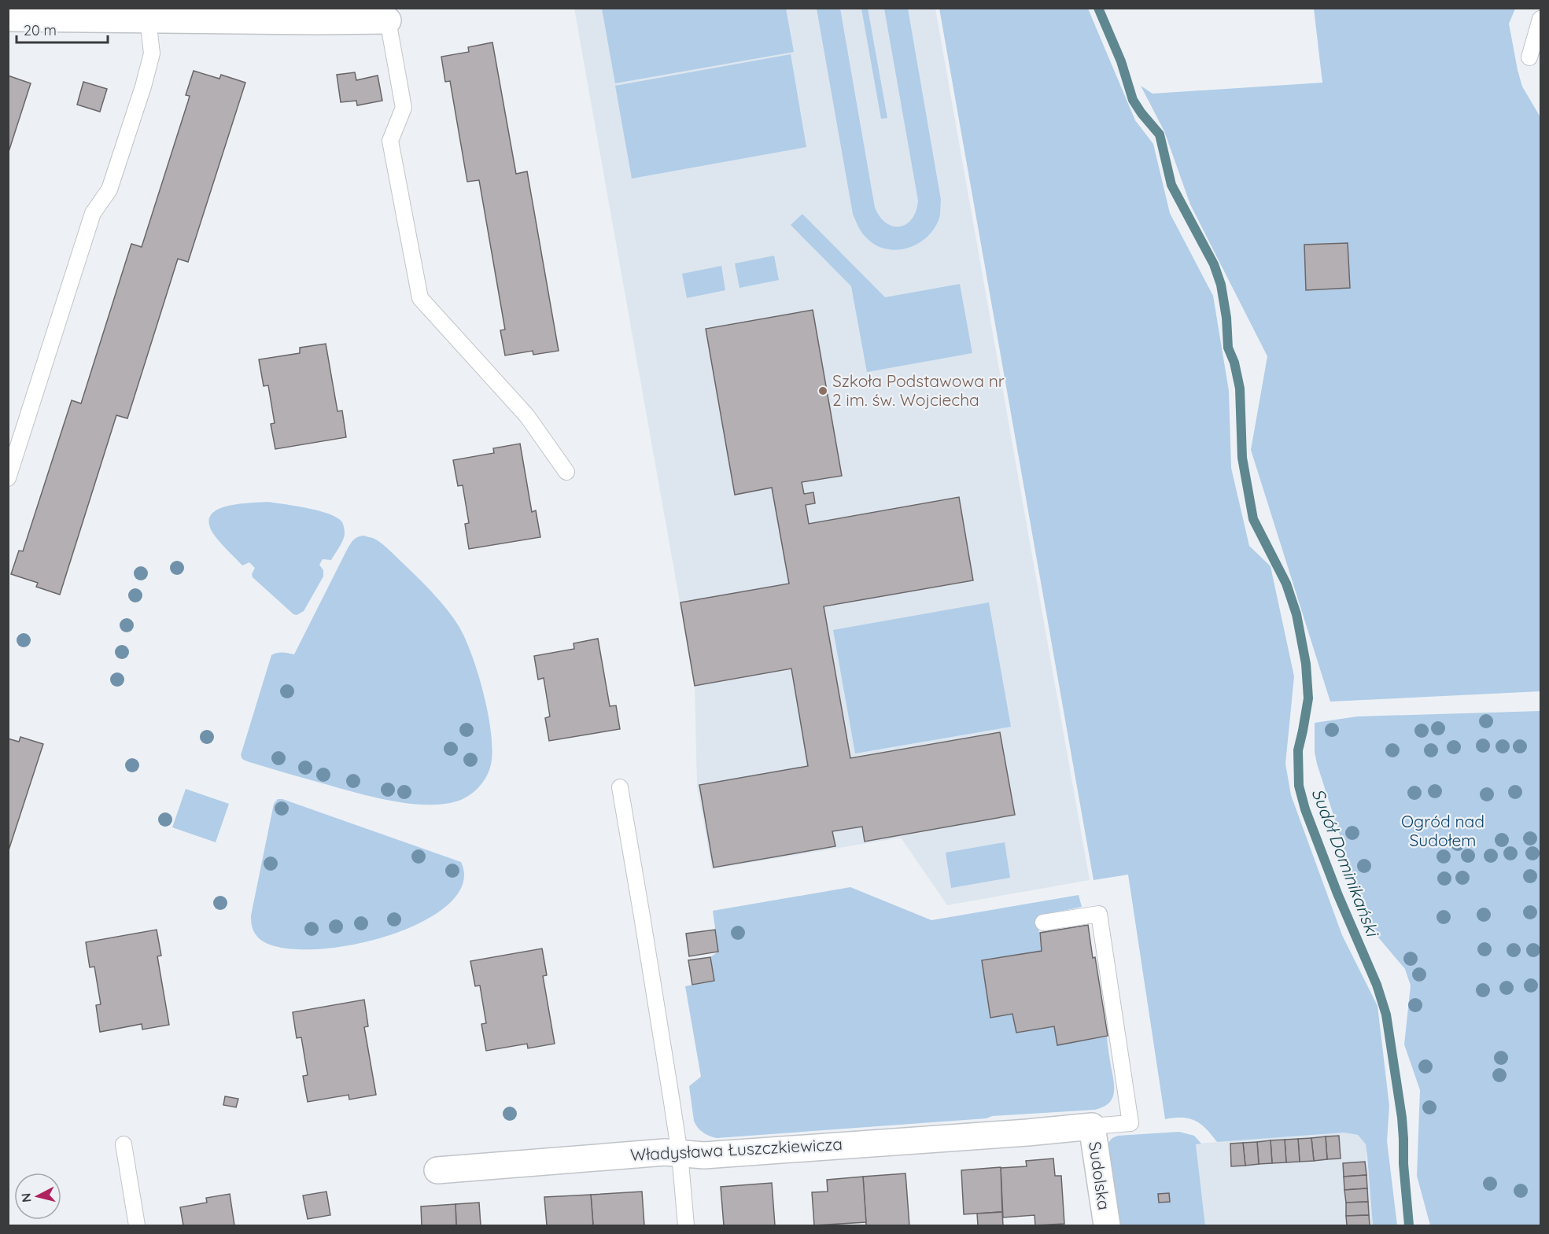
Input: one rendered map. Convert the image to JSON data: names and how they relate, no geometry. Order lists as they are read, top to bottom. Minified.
{"streets":{"street":["Władysława Łuszczkiewicza","Sudolska"]},"crossings":[["Władysława Łuszczkiewicza","Sudolska"]],"water":["Sudół Dominikański"],"parks":["Ogród nad Sudołem"],"places":["Szkoła Podstawowa nr 2 im. św. Wojciecha"],"scale_bar":"20 m","north":"left"}
